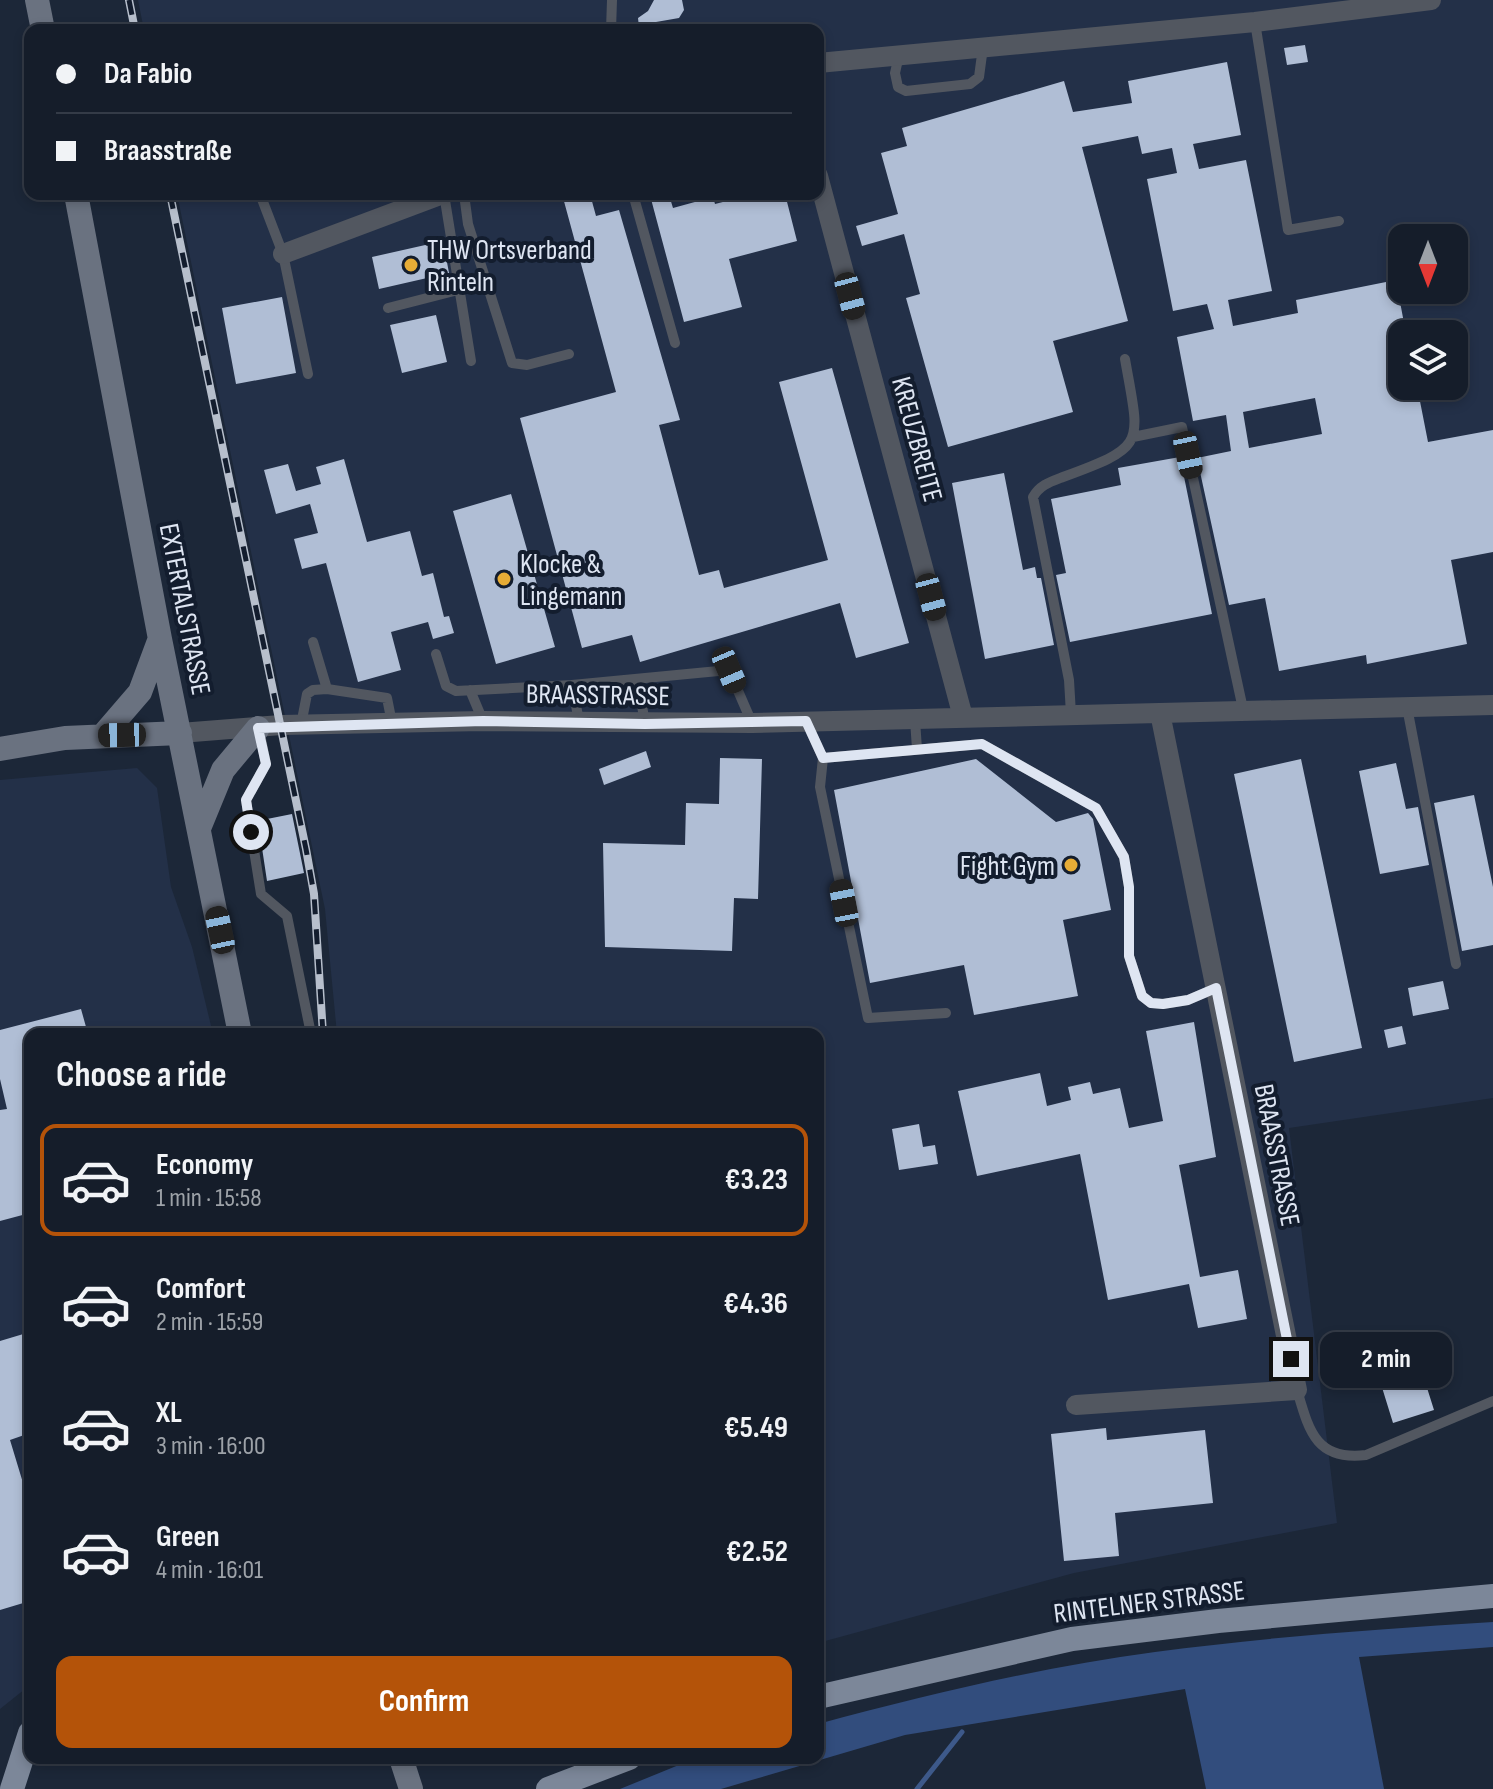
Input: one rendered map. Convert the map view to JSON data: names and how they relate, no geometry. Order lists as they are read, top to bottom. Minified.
{"streets":{"main road":["EXTERTALSTRASSE","RINTELNER STRASSE"],"street":["KREUZBREITE","BRAASSTRASSE"]},"crossings":[["KREUZBREITE","BRAASSTRASSE"],["EXTERTALSTRASSE","BRAASSTRASSE"]],"places":["THW Ortsverband Rinteln","Klocke & Lingemann","Fight Gym"],"north":"bottom","page":{"banner":["Da Fabio","Braasstraße"],"heading":"Choose a ride","list":[{"name":"Economy","note":"1 min · 15:58","value":"€3.23"},{"name":"Comfort","note":"2 min · 15:59","value":"€4.36"},{"name":"XL","note":"3 min · 16:00","value":"€5.49"},{"name":"Green","note":"4 min · 16:01","value":"€2.52"}],"bubble":"2 min","buttons":"Confirm"}}
